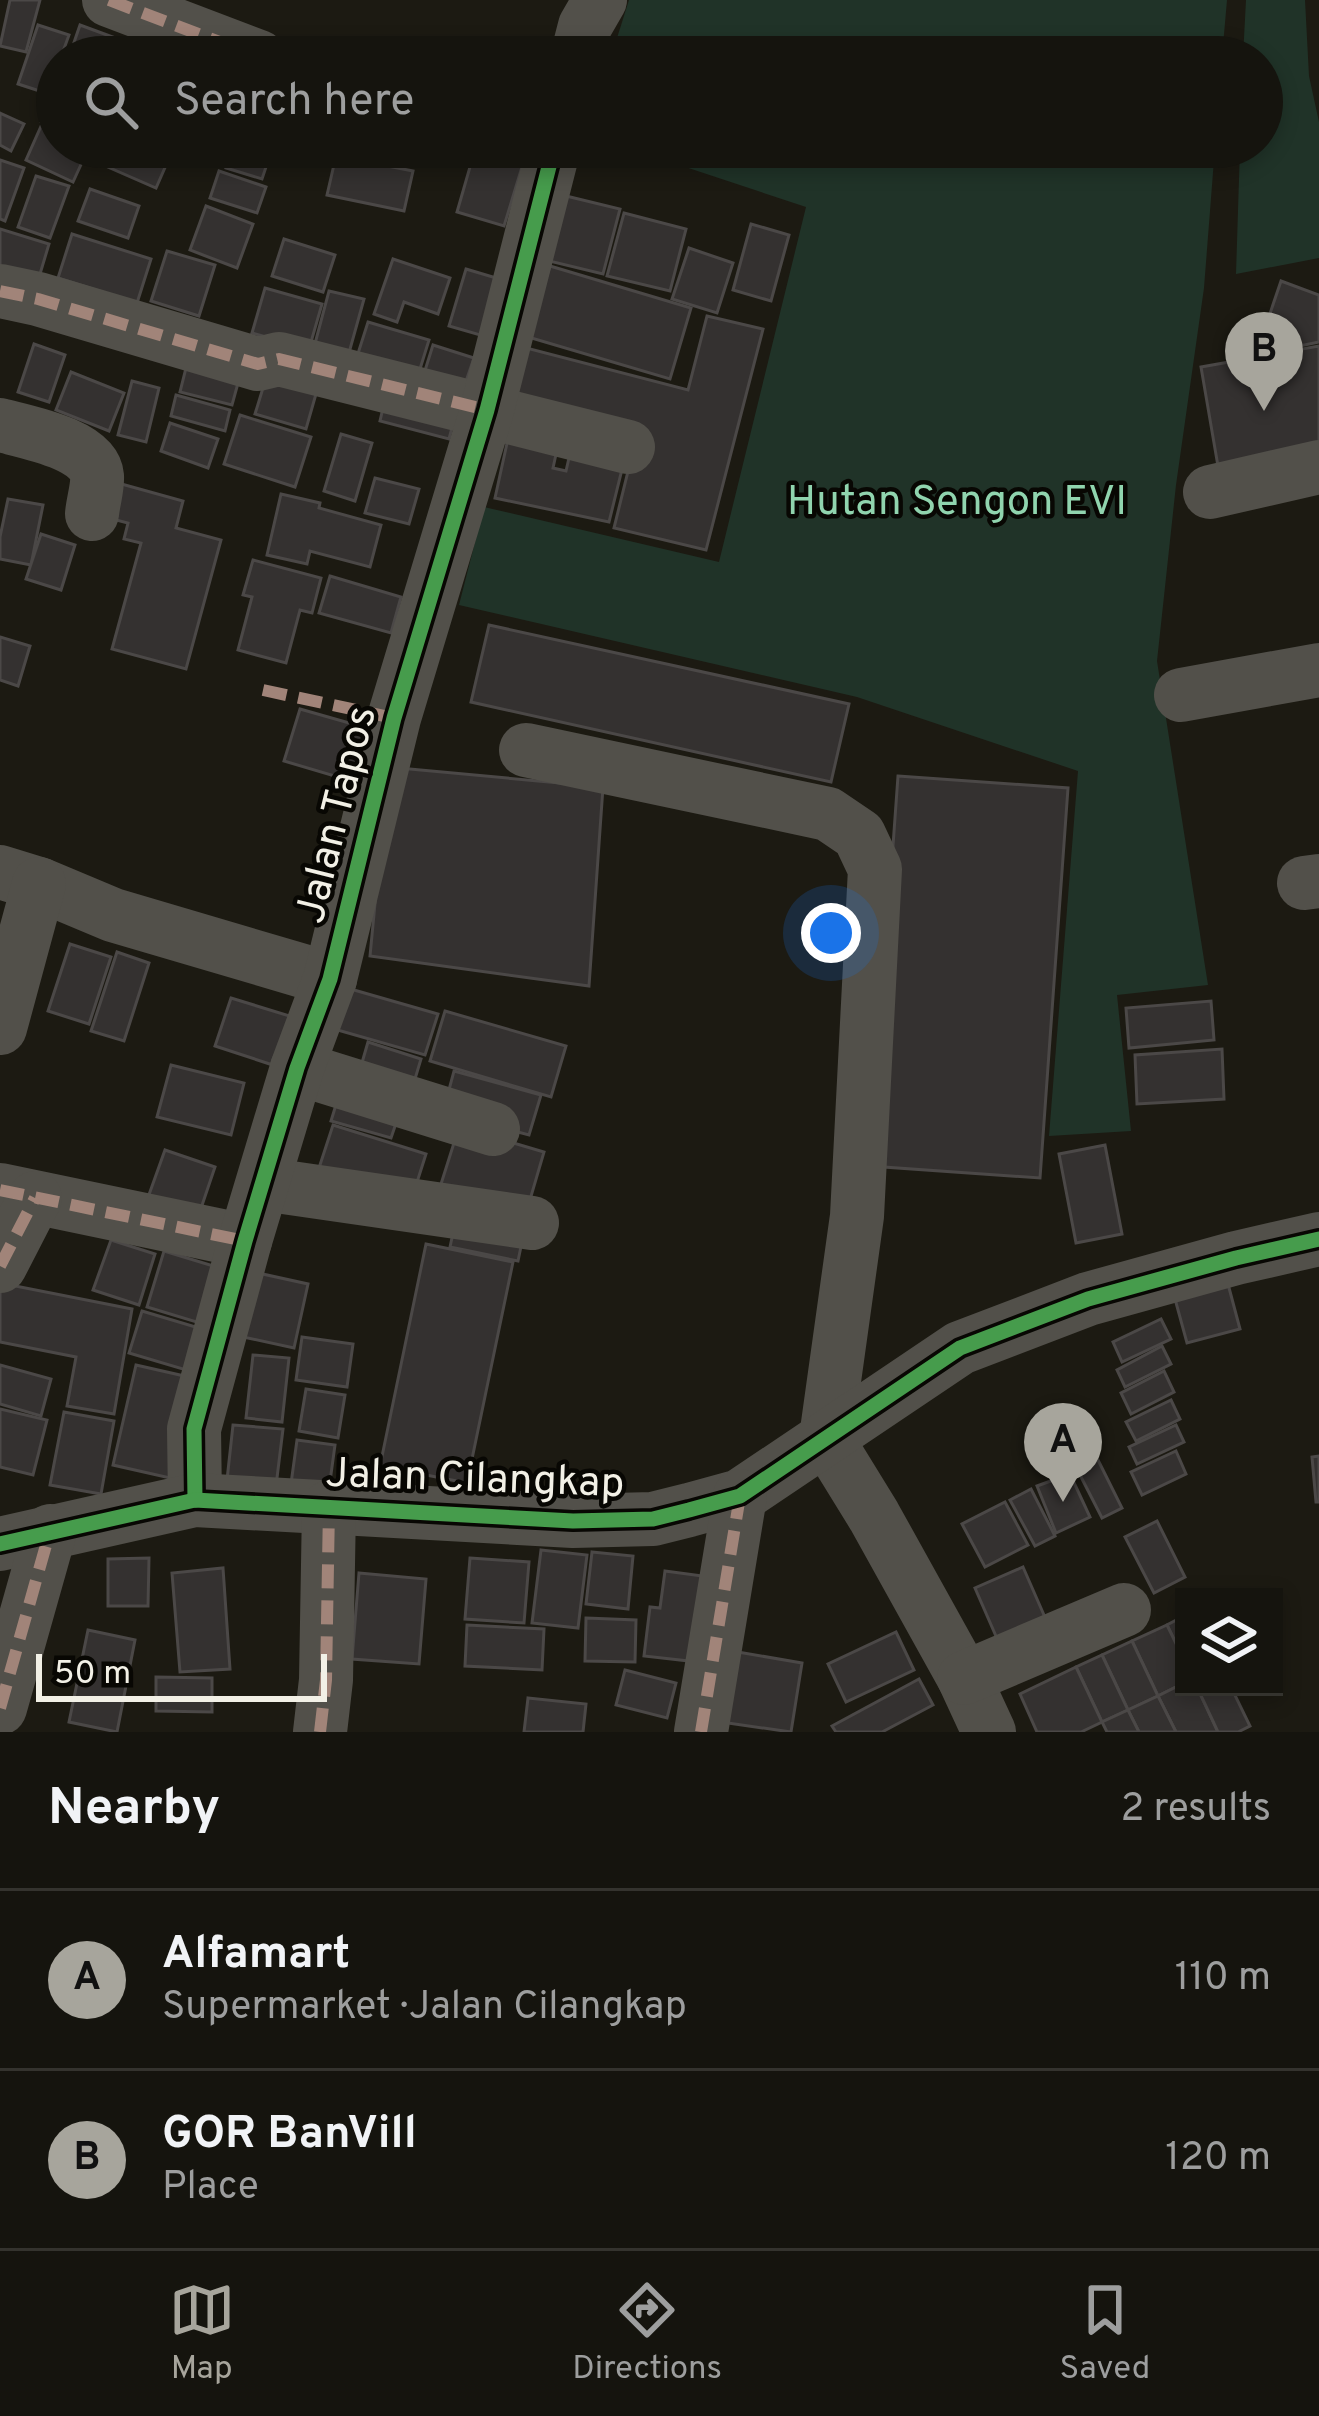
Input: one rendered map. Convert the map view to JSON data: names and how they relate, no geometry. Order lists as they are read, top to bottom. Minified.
{"streets":{"street":["Jalan Tapos","Jalan Cilangkap"]},"crossings":[["Jalan Tapos","Jalan Cilangkap"]],"parks":["Hutan Sengon EVI"],"scale_bar":"50 m","page":{"search":"Search here","pins":["B","A"],"scale":"50 m","heading":["Nearby","2 results"],"list":[{"mark":"A","name":"Alfamart","note":"Supermarket · Jalan Cilangkap","value":"110 m"},{"mark":"B","name":"GOR BanVill","note":"Place","value":"120 m"}],"nav":["Map","Directions","Saved"]}}
